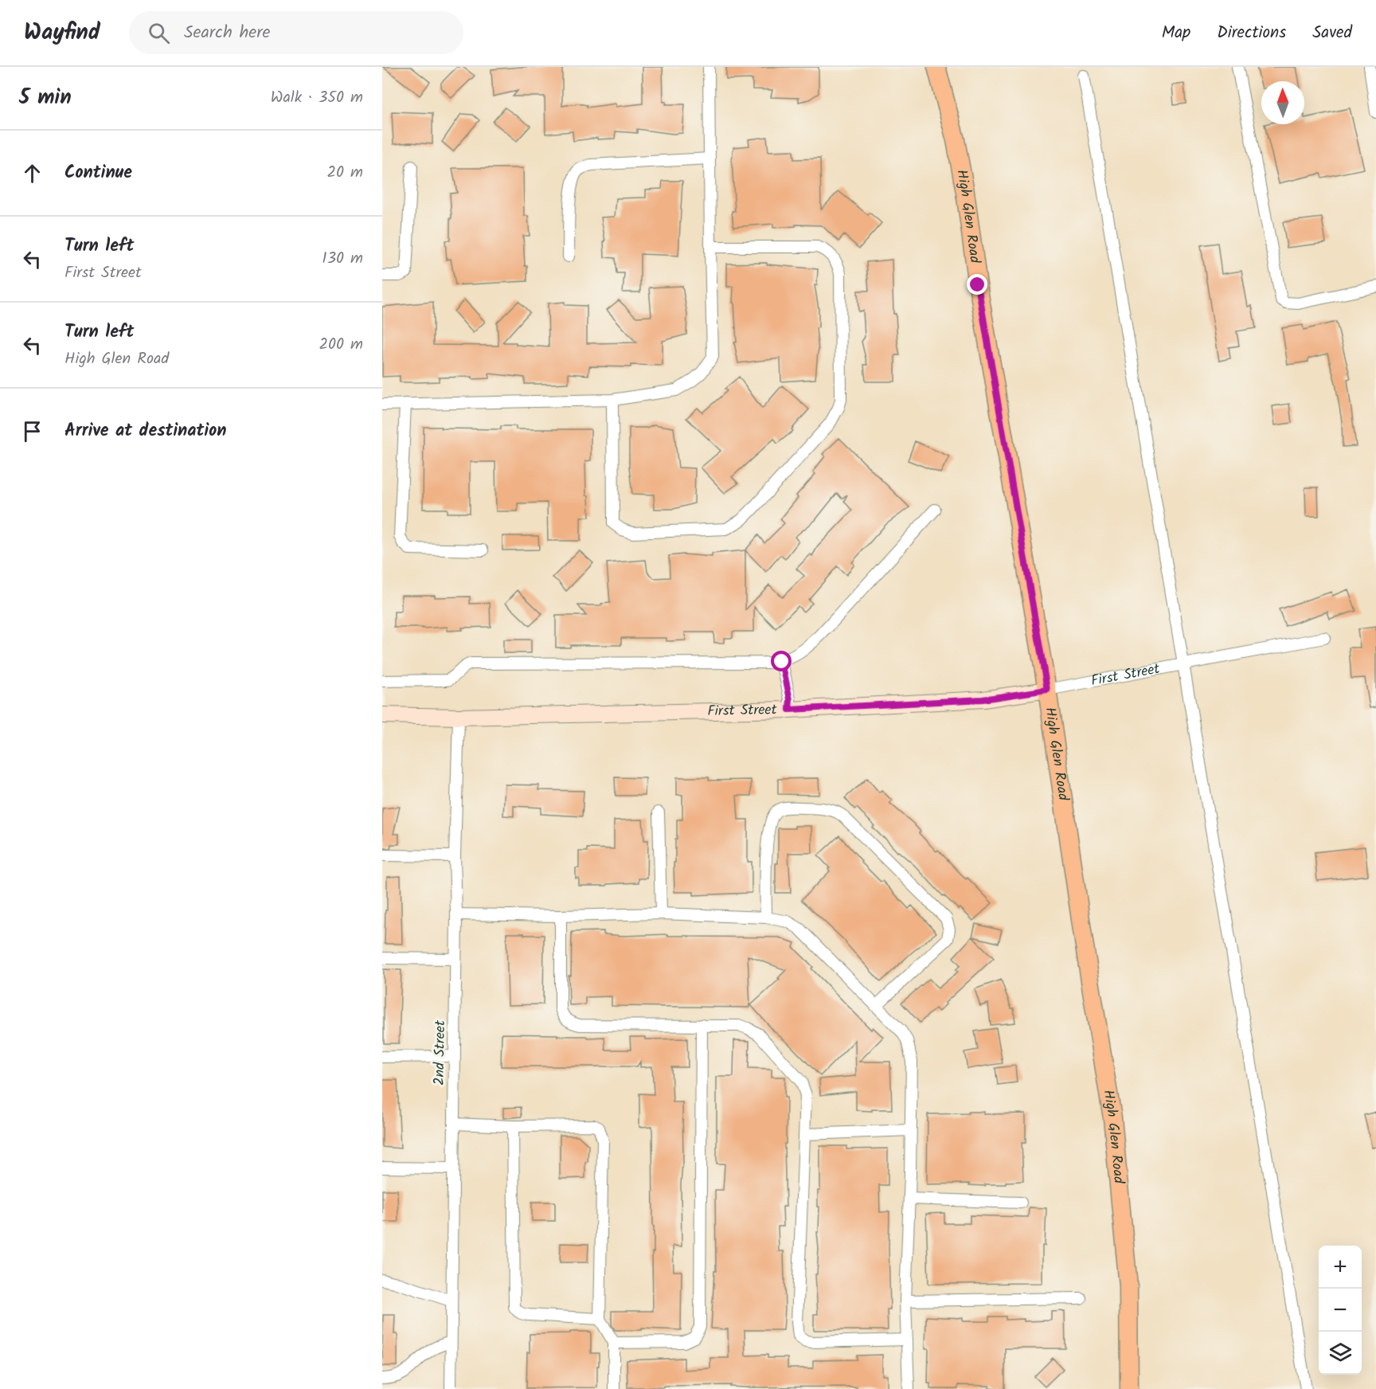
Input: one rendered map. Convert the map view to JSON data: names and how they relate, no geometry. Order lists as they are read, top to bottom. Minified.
{"streets":{"main road":["High Glen Road"],"street":["First Street","2nd Street"]},"crossings":[["High Glen Road","First Street"],["First Street","2nd Street"]],"north":"top","page":{"header":"Wayfind","search":"Search here","nav":["Map","Directions","Saved"],"heading":["5 min","Walk · 350 m"],"list":[["Continue","20 m"],["Turn left","First Street","130 m"],["Turn left","High Glen Road","200 m"],"Arrive at destination"],"map_buttons":["+","−"]}}
